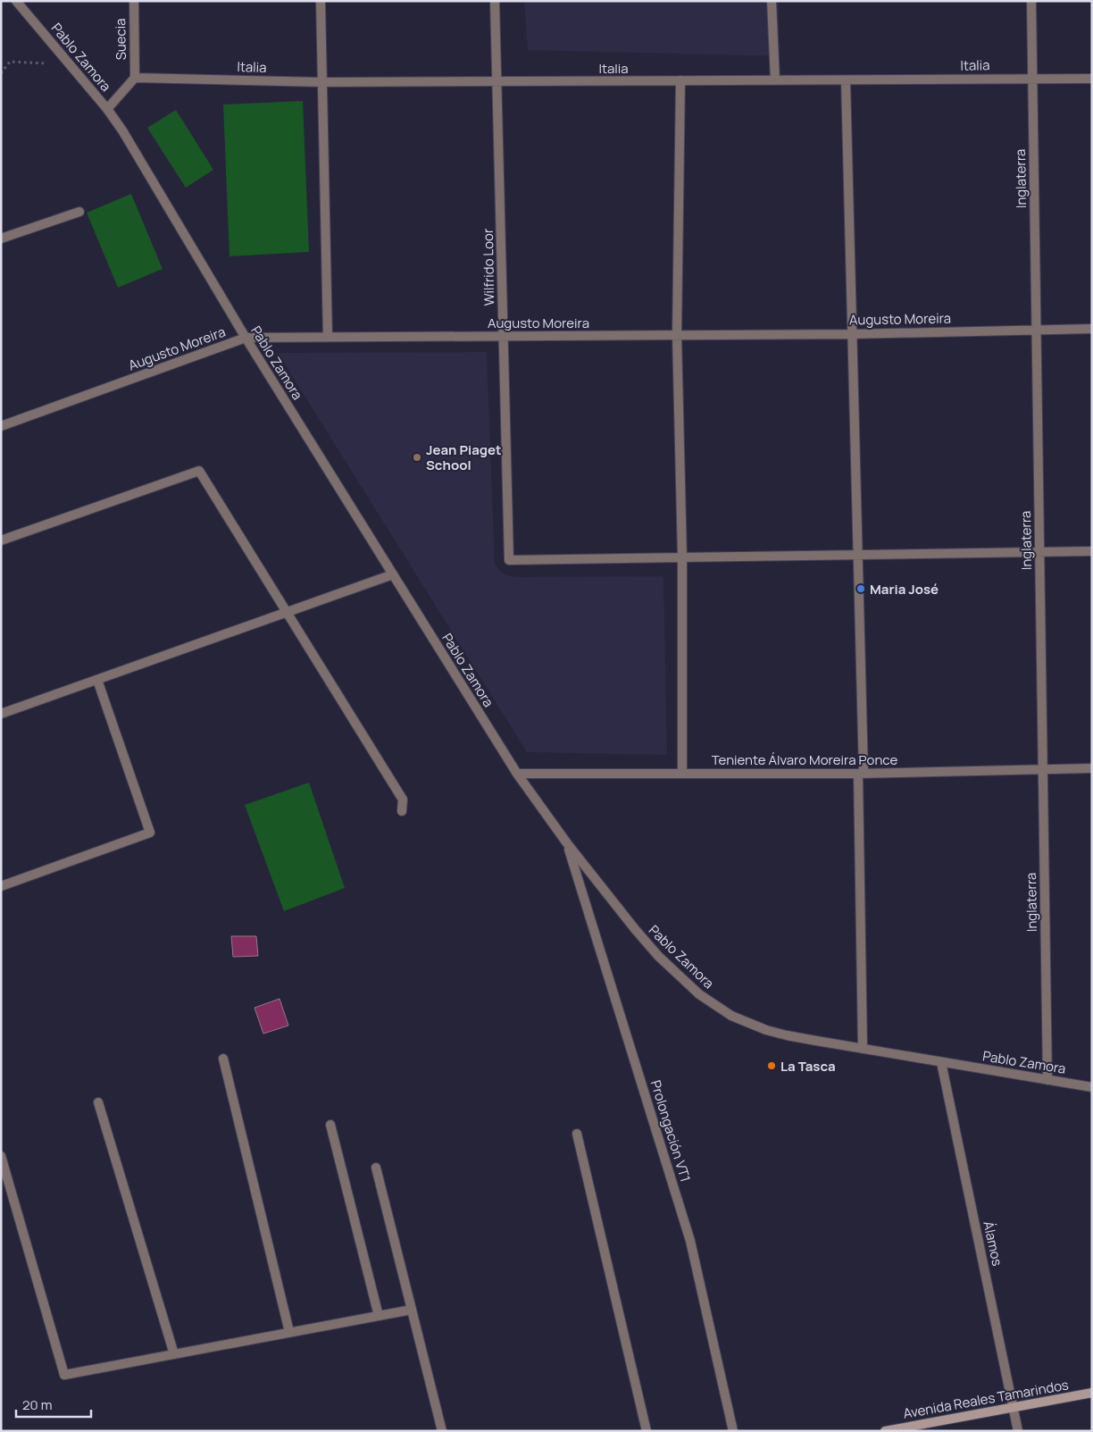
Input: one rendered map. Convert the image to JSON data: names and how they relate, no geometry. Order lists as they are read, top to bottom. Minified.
{"streets":{"main road":["Avenida Reales Tamarindos"],"street":["Suecia","Pablo Zamora","Italia","Inglaterra","Wilfrido Loor","Augusto Moreira","Teniente Álvaro Moreira Ponce","Prolongación VT1","Álamos"]},"crossings":[["Suecia","Italia"],["Pablo Zamora","Inglaterra"],["Pablo Zamora","Augusto Moreira"],["Pablo Zamora","Teniente Álvaro Moreira Ponce"],["Pablo Zamora","Prolongación VT1"],["Pablo Zamora","Álamos"],["Italia","Inglaterra"],["Italia","Wilfrido Loor"],["Inglaterra","Augusto Moreira"],["Inglaterra","Teniente Álvaro Moreira Ponce"],["Wilfrido Loor","Augusto Moreira"],["Álamos","Avenida Reales Tamarindos"]],"places":["Jean Piaget School","Maria José","La Tasca"],"scale_bar":"20 m"}
